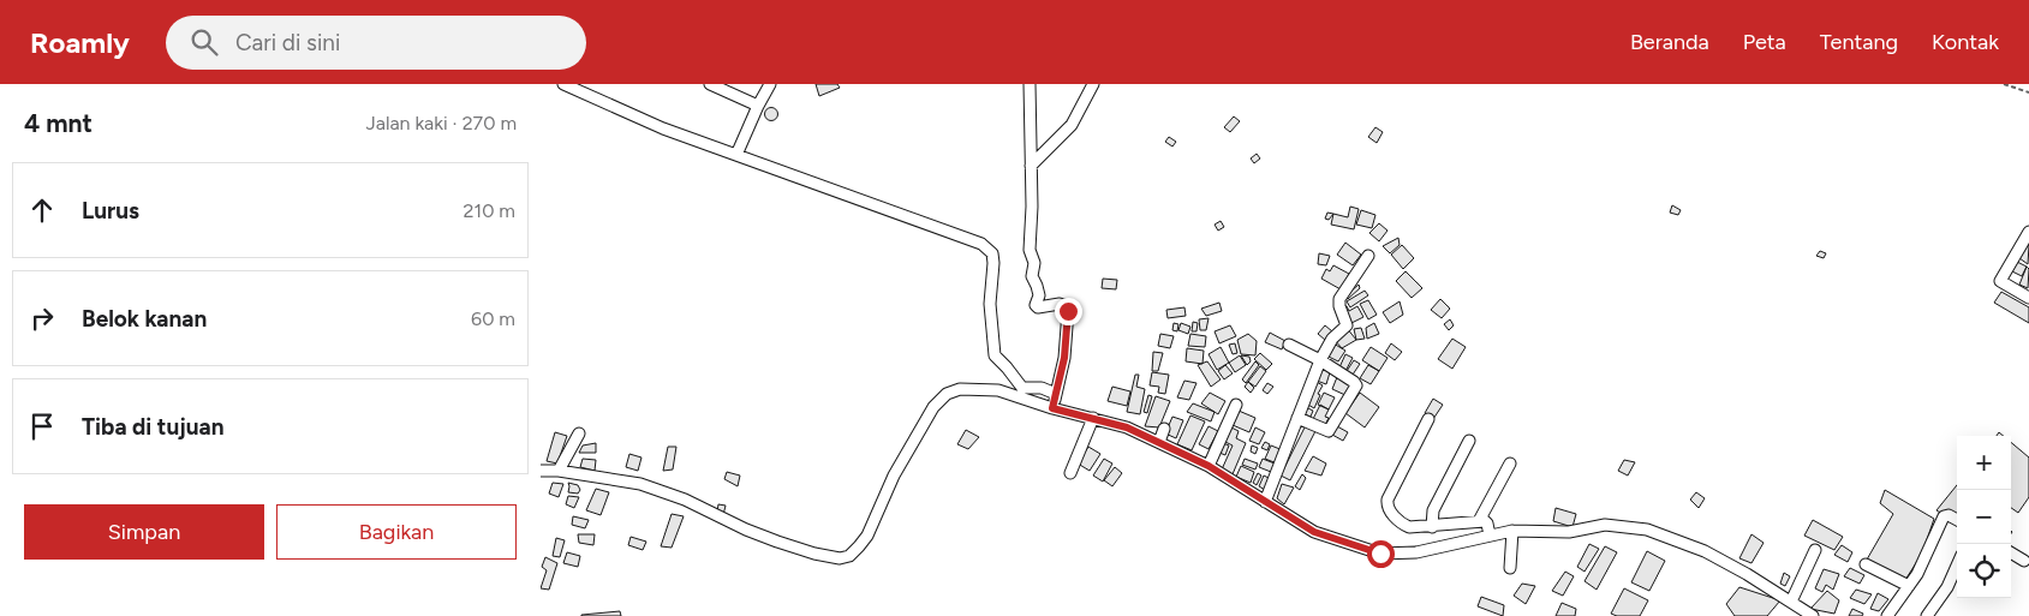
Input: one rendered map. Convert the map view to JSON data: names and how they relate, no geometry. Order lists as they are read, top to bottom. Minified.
{"page":{"header":"Roamly","search":"Cari di sini","nav":["Beranda","Peta","Tentang","Kontak"],"heading":["4 mnt","Jalan kaki · 270 m"],"list":[["Lurus","210 m"],["Belok kanan","60 m"],"Tiba di tujuan"],"map_buttons":["+","−"],"buttons":["Simpan","Bagikan"]}}
